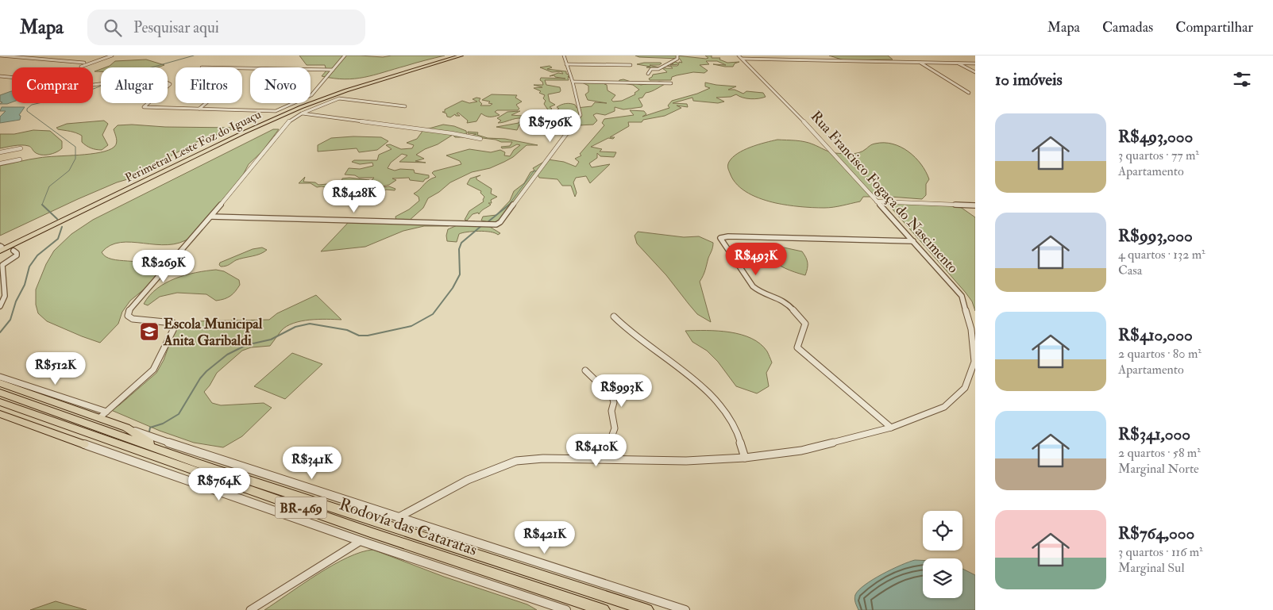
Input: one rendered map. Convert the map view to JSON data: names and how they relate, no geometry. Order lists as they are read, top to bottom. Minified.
{"streets":{"highway":["Perimetral Leste Foz do Iguaçu","BR-469","Rodovía das Cataratas"],"street":["Rua Francisco Fogaça do Nascimento"]},"places":{"school or university":["Escola Municipal Anita Garibaldi"]},"page":{"header":"Mapa","search":"Pesquisar aqui","nav":["Mapa","Camadas","Compartilhar"],"heading":"10 imóveis","chip":["Comprar","Alugar","Filtros","Novo"],"list":[{"name":"R$493,000","note":"3 quartos · 77 m² · Apartamento"},{"name":"R$993,000","note":"4 quartos · 132 m² · Casa"},{"name":"R$410,000","note":"2 quartos · 80 m² · Apartamento"},{"name":"R$341,000","note":"2 quartos · 58 m² · Marginal Norte"},{"name":"R$764,000","note":"3 quartos · 116 m² · Marginal Sul"}],"price":["R$796K","R$428K","R$493K","R$269K","R$512K","R$993K","R$410K","R$341K","R$764K","R$421K"]}}
